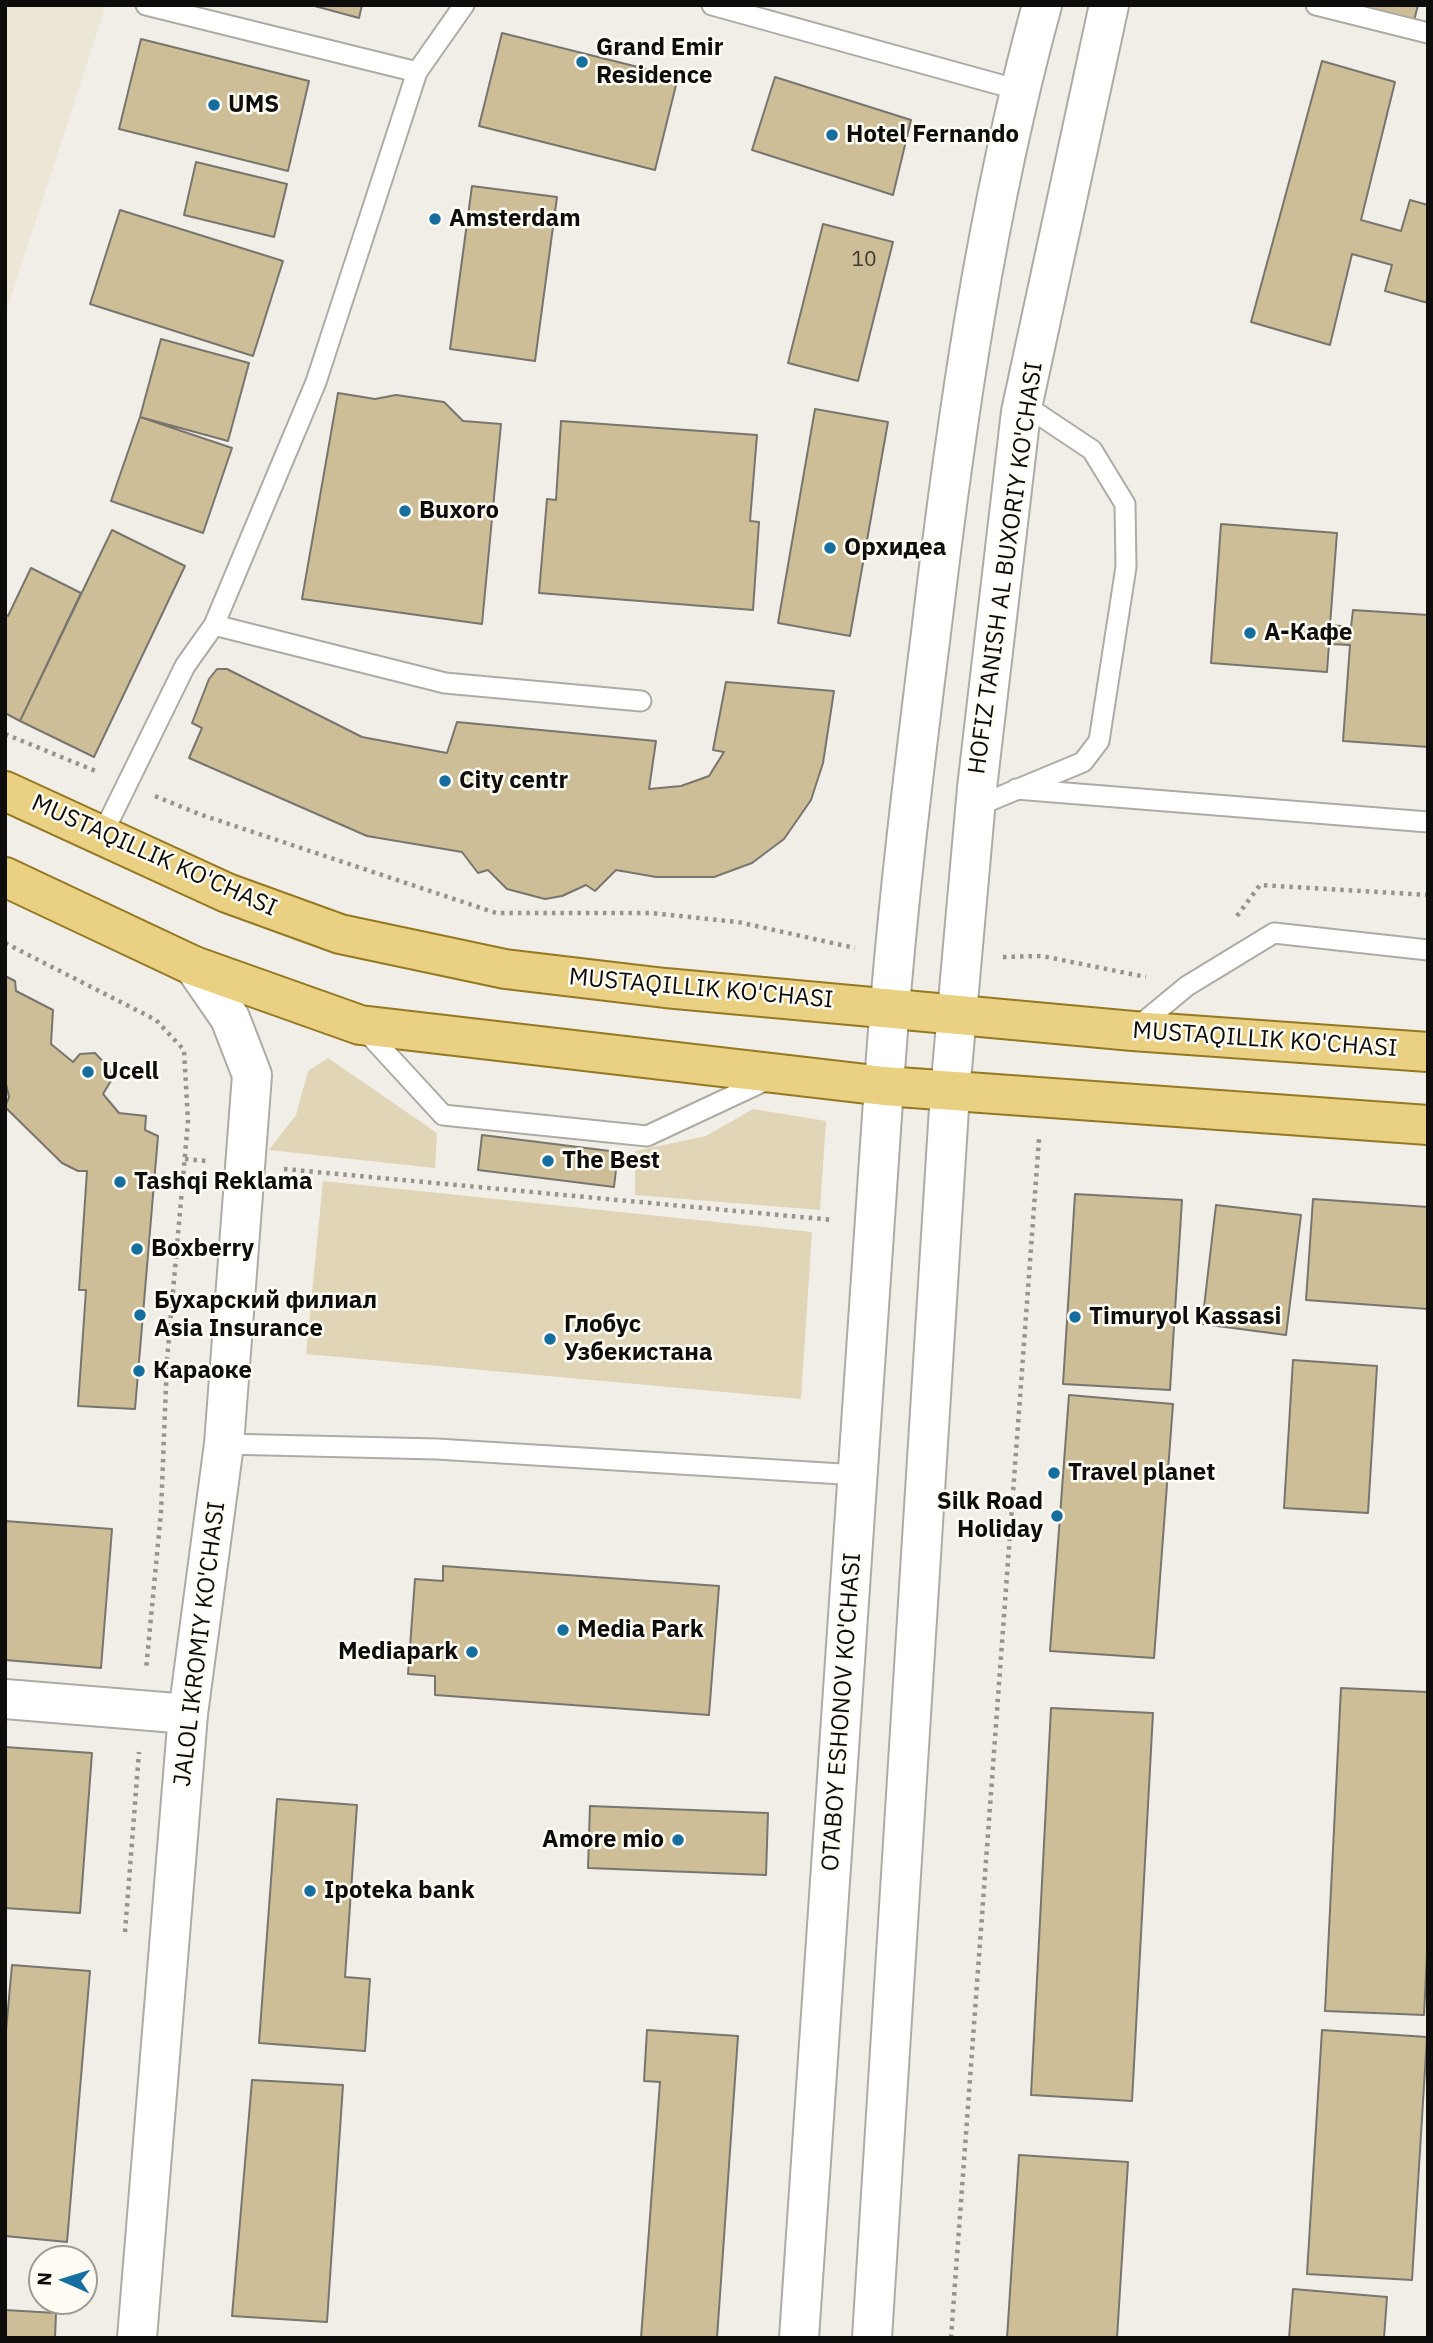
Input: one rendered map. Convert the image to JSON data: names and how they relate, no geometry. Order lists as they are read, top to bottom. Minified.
{"streets":{"main road":["MUSTAQILLIK KO'CHASI"],"street":["HOFIZ TANISH AL BUXORIY KO'CHASI","JALOL IKROMIY KO'CHASI","OTABOY ESHONOV KO'CHASI"]},"crossings":[["HOFIZ TANISH AL BUXORIY KO'CHASI","MUSTAQILLIK KO'CHASI"],["MUSTAQILLIK KO'CHASI","OTABOY ESHONOV KO'CHASI"]],"places":["Grand Emir Residence","UMS","Hotel Fernando","Amsterdam","Buxoro","Орхидеа","А-Кафе","City centr","Ucell","The Best","Tashqi Reklama","Boxberry","Бухарский филиал Asia Insurance","Timuryol Kassasi","Глобус Узбекистана","Караоке","Travel planet","Silk Road Holiday","Media Park","Mediapark","Amore mio","Ipoteka bank"],"house_numbers":["10"],"north":"left"}
